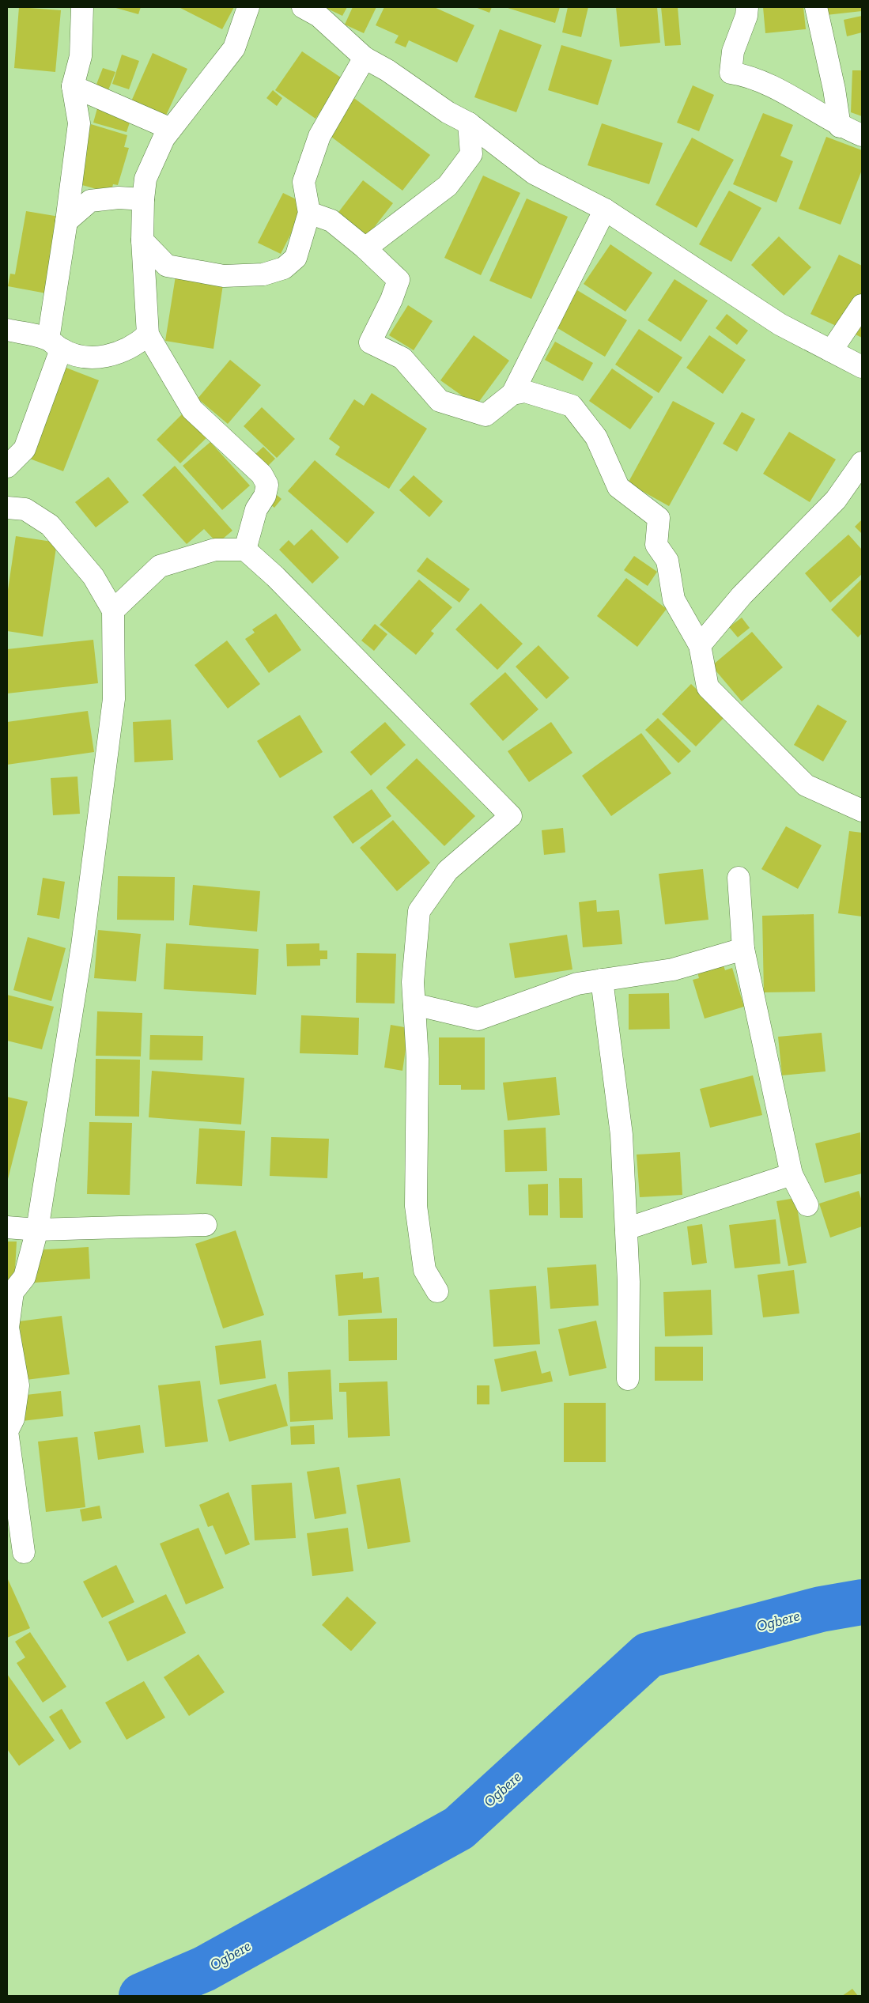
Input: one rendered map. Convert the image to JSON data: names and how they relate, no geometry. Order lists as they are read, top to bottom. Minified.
{"water":["Ogbere"]}
